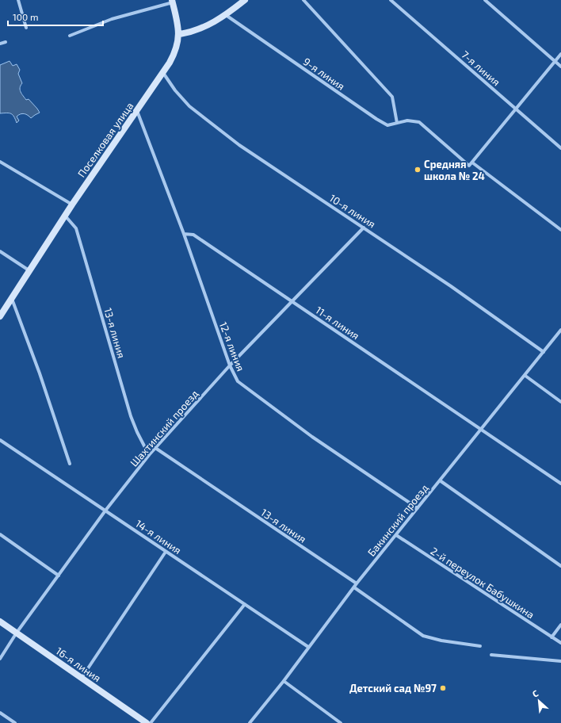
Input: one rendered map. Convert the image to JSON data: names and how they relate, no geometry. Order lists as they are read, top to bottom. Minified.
{"streets":{"street":["7-я линия","9-я линия","Поселковая улица","10-я линия","11-я линия","13-я линия","12-я линия","Шахтинский проезд","Бакинский проезд","14-я линия","2-й переулок Бабушкина","16-я линия"]},"crossings":[["Поселковая улица","10-я линия"],["Поселковая улица","13-я линия"],["Поселковая улица","12-я линия"],["10-я линия","Шахтинский проезд"],["10-я линия","Бакинский проезд"],["11-я линия","12-я линия"],["11-я линия","Шахтинский проезд"],["11-я линия","Бакинский проезд"],["13-я линия","Шахтинский проезд"],["13-я линия","Бакинский проезд"],["12-я линия","Шахтинский проезд"],["12-я линия","Бакинский проезд"],["Шахтинский проезд","14-я линия"],["Шахтинский проезд","16-я линия"],["Бакинский проезд","14-я линия"],["Бакинский проезд","2-й переулок Бабушкина"]],"places":["Средняя школа № 24","Детский сад №97"],"scale_bar":"100 m","north":"top left"}
